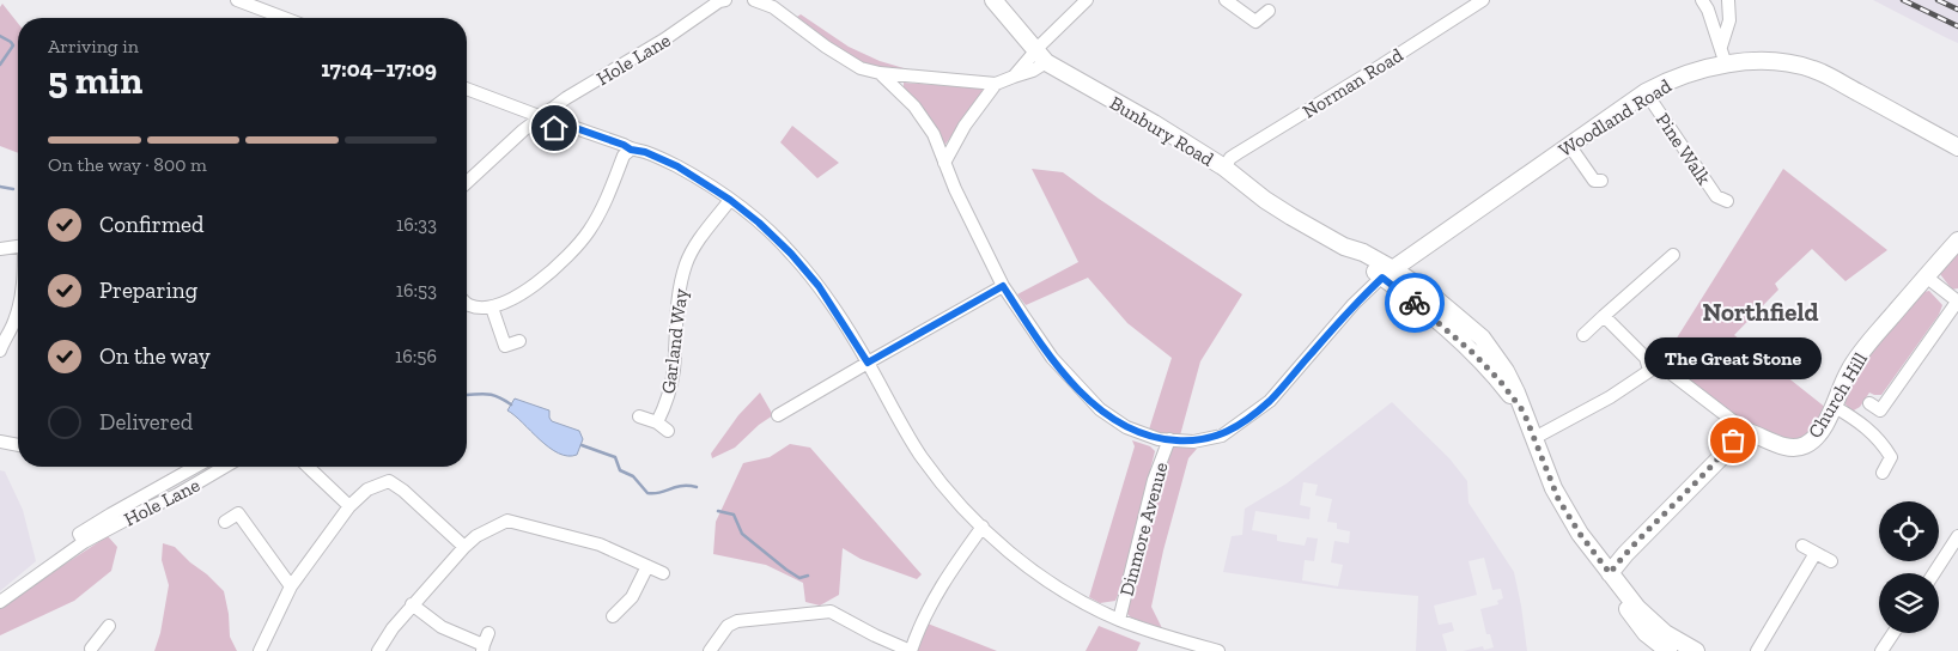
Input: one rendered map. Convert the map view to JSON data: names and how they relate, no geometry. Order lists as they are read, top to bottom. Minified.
{"streets":{"street":["Hole Lane","Norman Road","Woodland Road","Bunbury Road","Pine Walk","Garland Way","Church Hill","Dinmore Avenue"]},"crossings":[["Norman Road","Bunbury Road"],["Woodland Road","Bunbury Road"],["Woodland Road","Pine Walk"]],"districts":["Northfield"],"places":["The Great Stone"],"page":{"heading":["5 min","Arriving in","17:04–17:09"],"bar":"On the way · 800 m","list":[["Confirmed","16:33"],["Preparing","16:53"],["On the way","16:56"],"Delivered"],"bubble":"The Great Stone"}}
